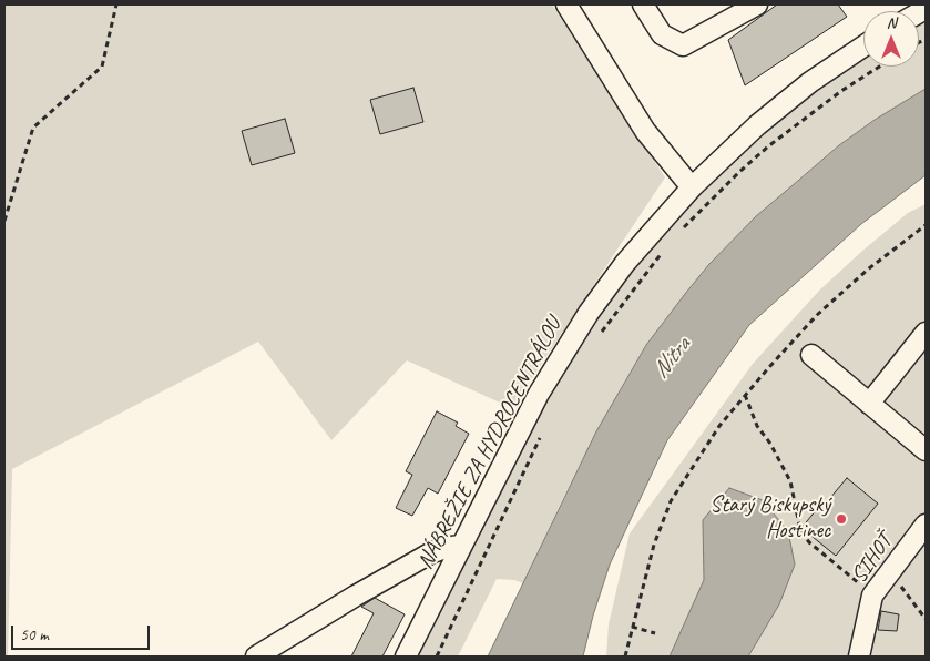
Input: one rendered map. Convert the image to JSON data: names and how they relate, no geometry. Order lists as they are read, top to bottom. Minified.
{"streets":{"street":["NÁBREŽIE ZA HYDROCENTRÁLOU","SIHOŤ"]},"water":["Nitra"],"places":["Starý Biskupský Hostinec"],"scale_bar":"50 m","north":"top"}
